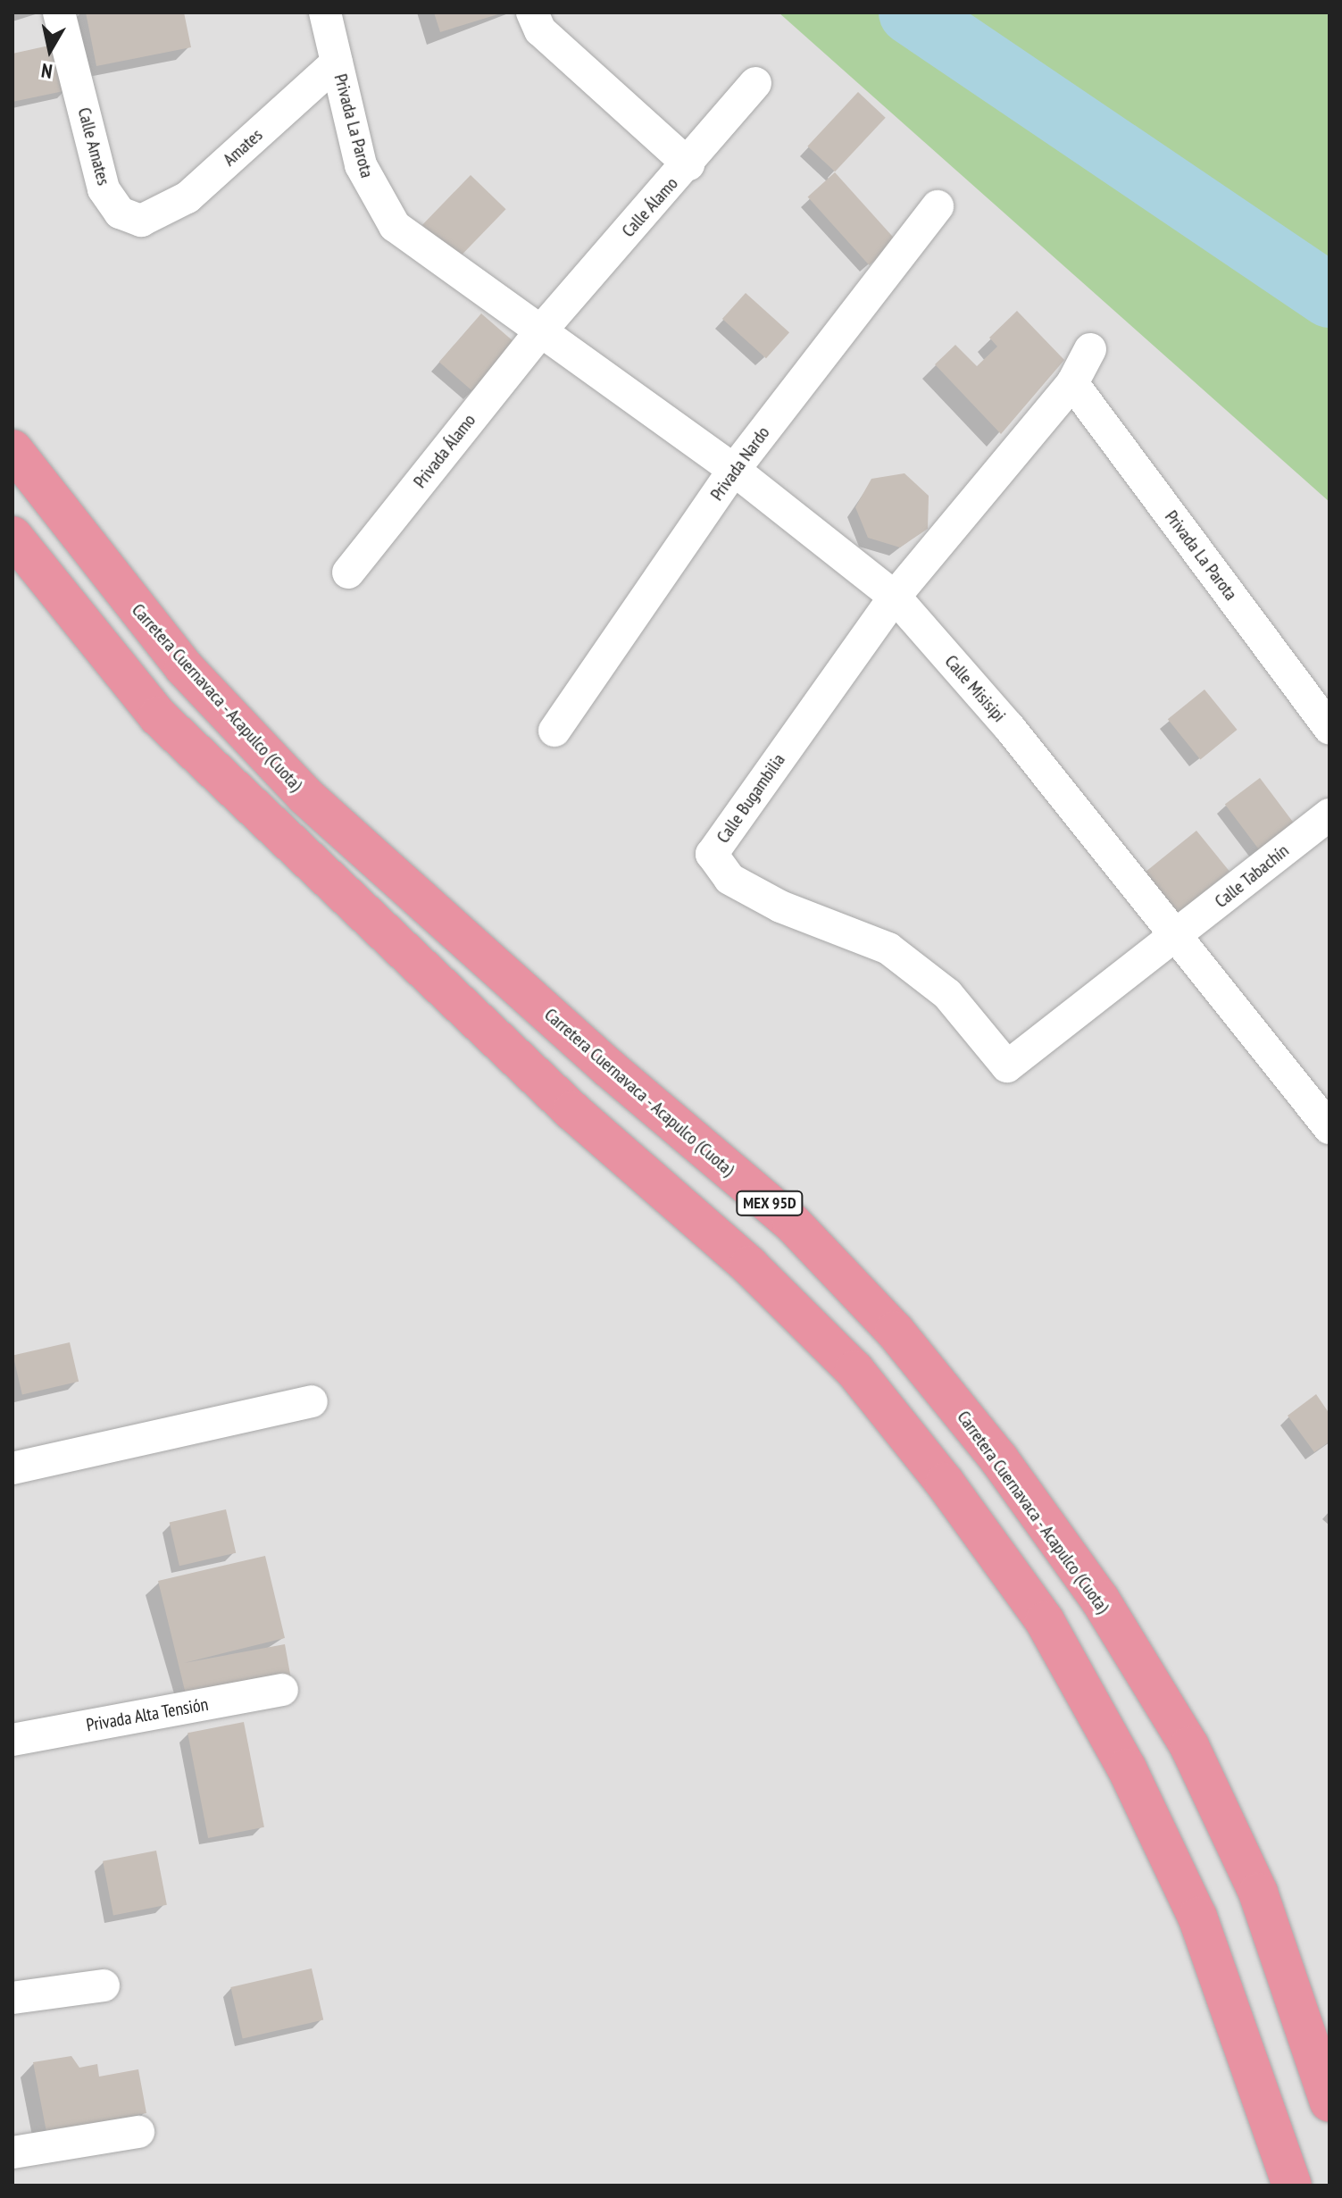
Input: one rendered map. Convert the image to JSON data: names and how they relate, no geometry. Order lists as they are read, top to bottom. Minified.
{"streets":{"highway":["Carretera Cuernavaca - Acapulco (Cuota)","MEX 95D"],"street":["Privada La Parota","Calle Amates","Amates","Calle Álamo","Privada Álamo","Privada Nardo","Calle Misisipi","Calle Bugambilia","Calle Tabachín","Privada Alta Tensión"]},"crossings":[["Privada La Parota","Amates"],["Privada La Parota","Calle Álamo"],["Privada La Parota","Privada Álamo"],["Privada La Parota","Calle Misisipi"],["Privada La Parota","Calle Bugambilia"],["Calle Amates","Amates"],["Calle Álamo","Privada Álamo"],["Calle Álamo","Calle Misisipi"],["Privada Álamo","Calle Misisipi"],["Privada Nardo","Calle Misisipi"],["Calle Misisipi","Calle Bugambilia"],["Calle Misisipi","Calle Tabachín"],["Calle Bugambilia","Calle Tabachín"]],"north":"bottom"}
